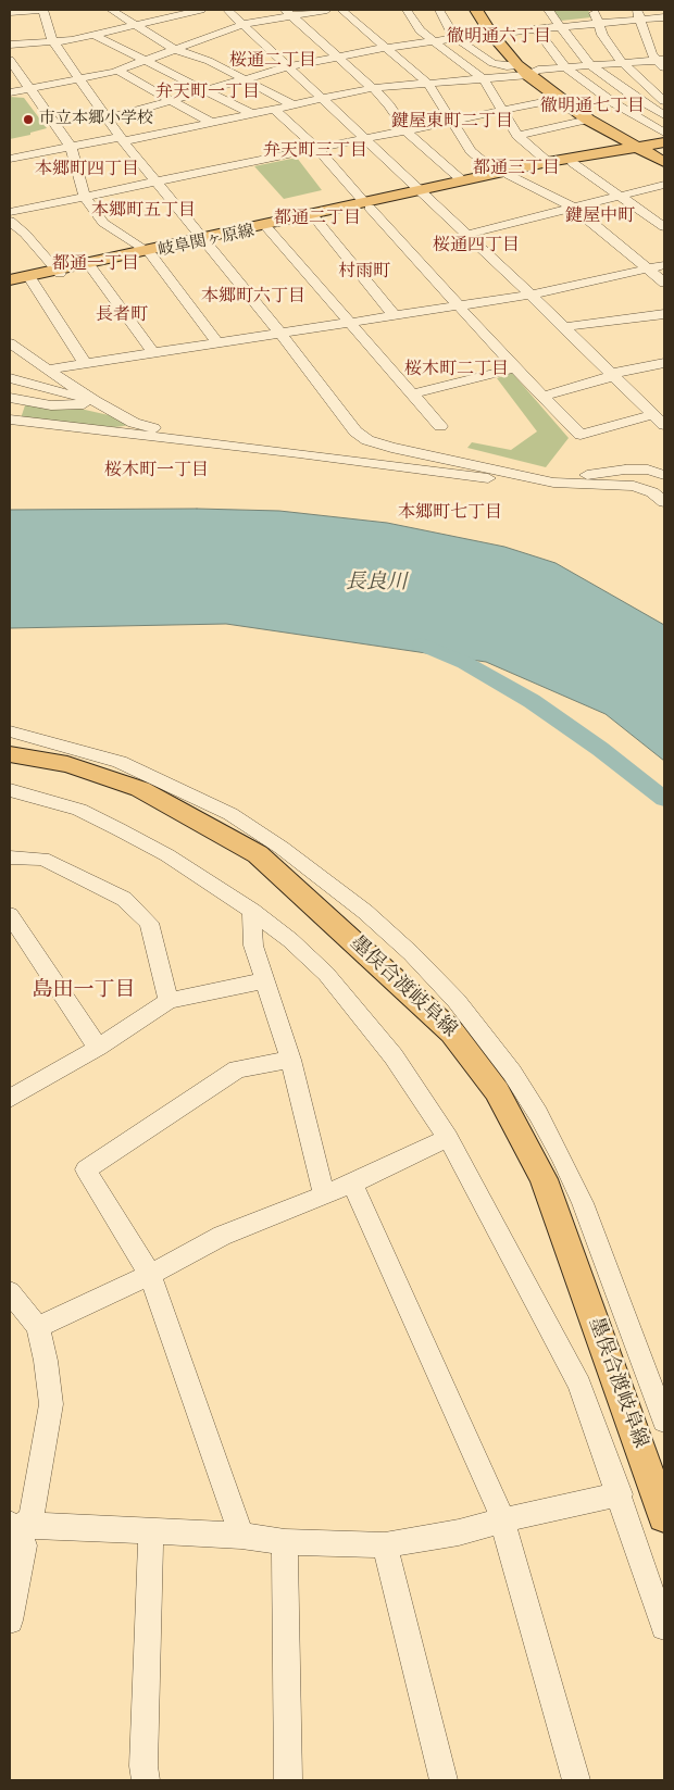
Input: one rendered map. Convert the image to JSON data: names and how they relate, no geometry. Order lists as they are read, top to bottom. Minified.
{"streets":{"main road":["岐阜関ヶ原線","墨俣合渡岐阜線"]},"districts":["徹明通六丁目","桜通二丁目","弁天町一丁目","徹明通七丁目","鍵屋東町二丁目","弁天町三丁目","都通三丁目","本郷町四丁目","本郷町五丁目","鍵屋中町","都通二丁目","桜通四丁目","都通一丁目","村雨町","本郷町六丁目","長者町","桜木町二丁目","桜木町一丁目","本郷町七丁目","島田一丁目"],"water":["長良川"],"places":["市立本郷小学校"]}
